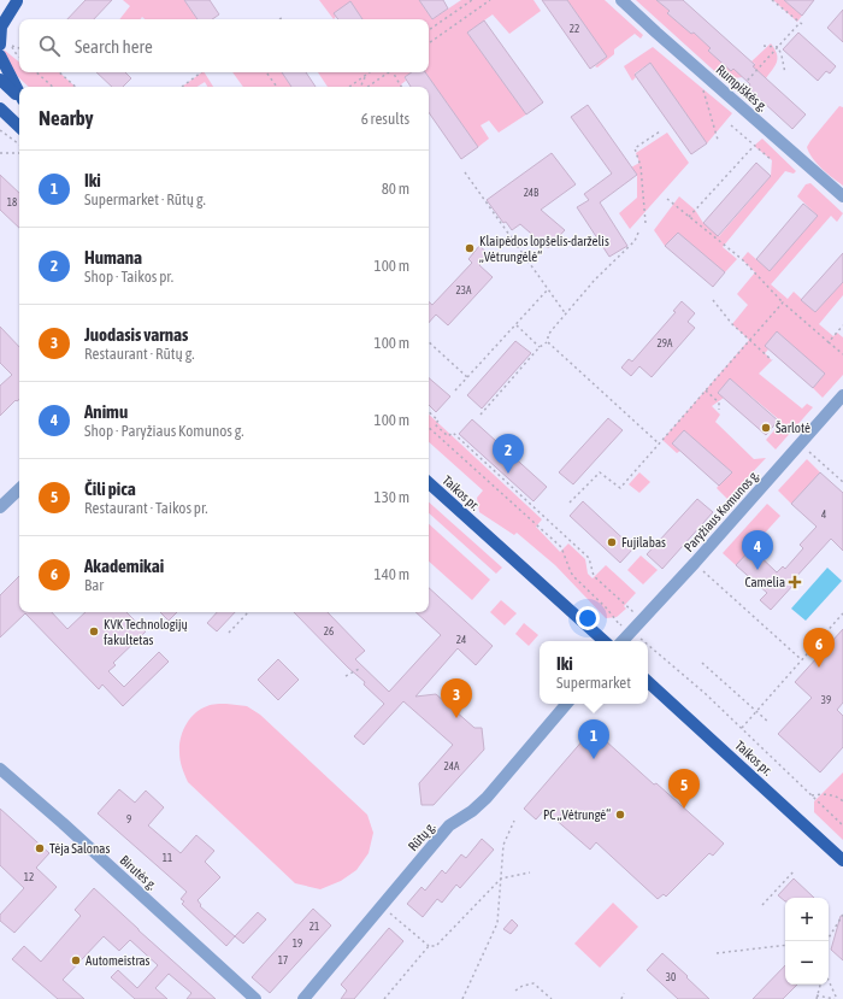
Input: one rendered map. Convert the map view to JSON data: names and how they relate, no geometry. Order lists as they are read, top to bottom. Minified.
{"streets":{"main road":["Taikos pr."],"street":["Rumpiškės g.","Paryžiaus Komunos g.","Rūtų g.","Birutės g."]},"places":{"other":["Klaipėdos lopšelis-darželis „Vėtrungėlė“","Šarlotė","Fujilabas","KVK Technologijų fakultetas","PC „Vėtrungė“","Tėja Salonas","Automeistras"],"health":["Camelia"]},"house_numbers":["22","24B","18","23A","29A","4","26","24","39","24A","9","11","12","21","19","17","30"],"page":{"search":"Search here","heading":["Nearby","6 results"],"list":[{"mark":"1","name":"Iki","note":"Supermarket · Rūtų g.","value":"80 m"},{"mark":"2","name":"Humana","note":"Shop · Taikos pr.","value":"100 m"},{"mark":"3","name":"Juodasis varnas","note":"Restaurant · Rūtų g.","value":"100 m"},{"mark":"4","name":"Animu","note":"Shop · Paryžiaus Komunos g.","value":"100 m"},{"mark":"5","name":"Čili pica","note":"Restaurant · Taikos pr.","value":"130 m"},{"mark":"6","name":"Akademikai","note":"Bar","value":"140 m"}],"pins":["2","4","6","3","1","5"],"popup":["Iki","Supermarket"],"map_buttons":["+","−"]}}
